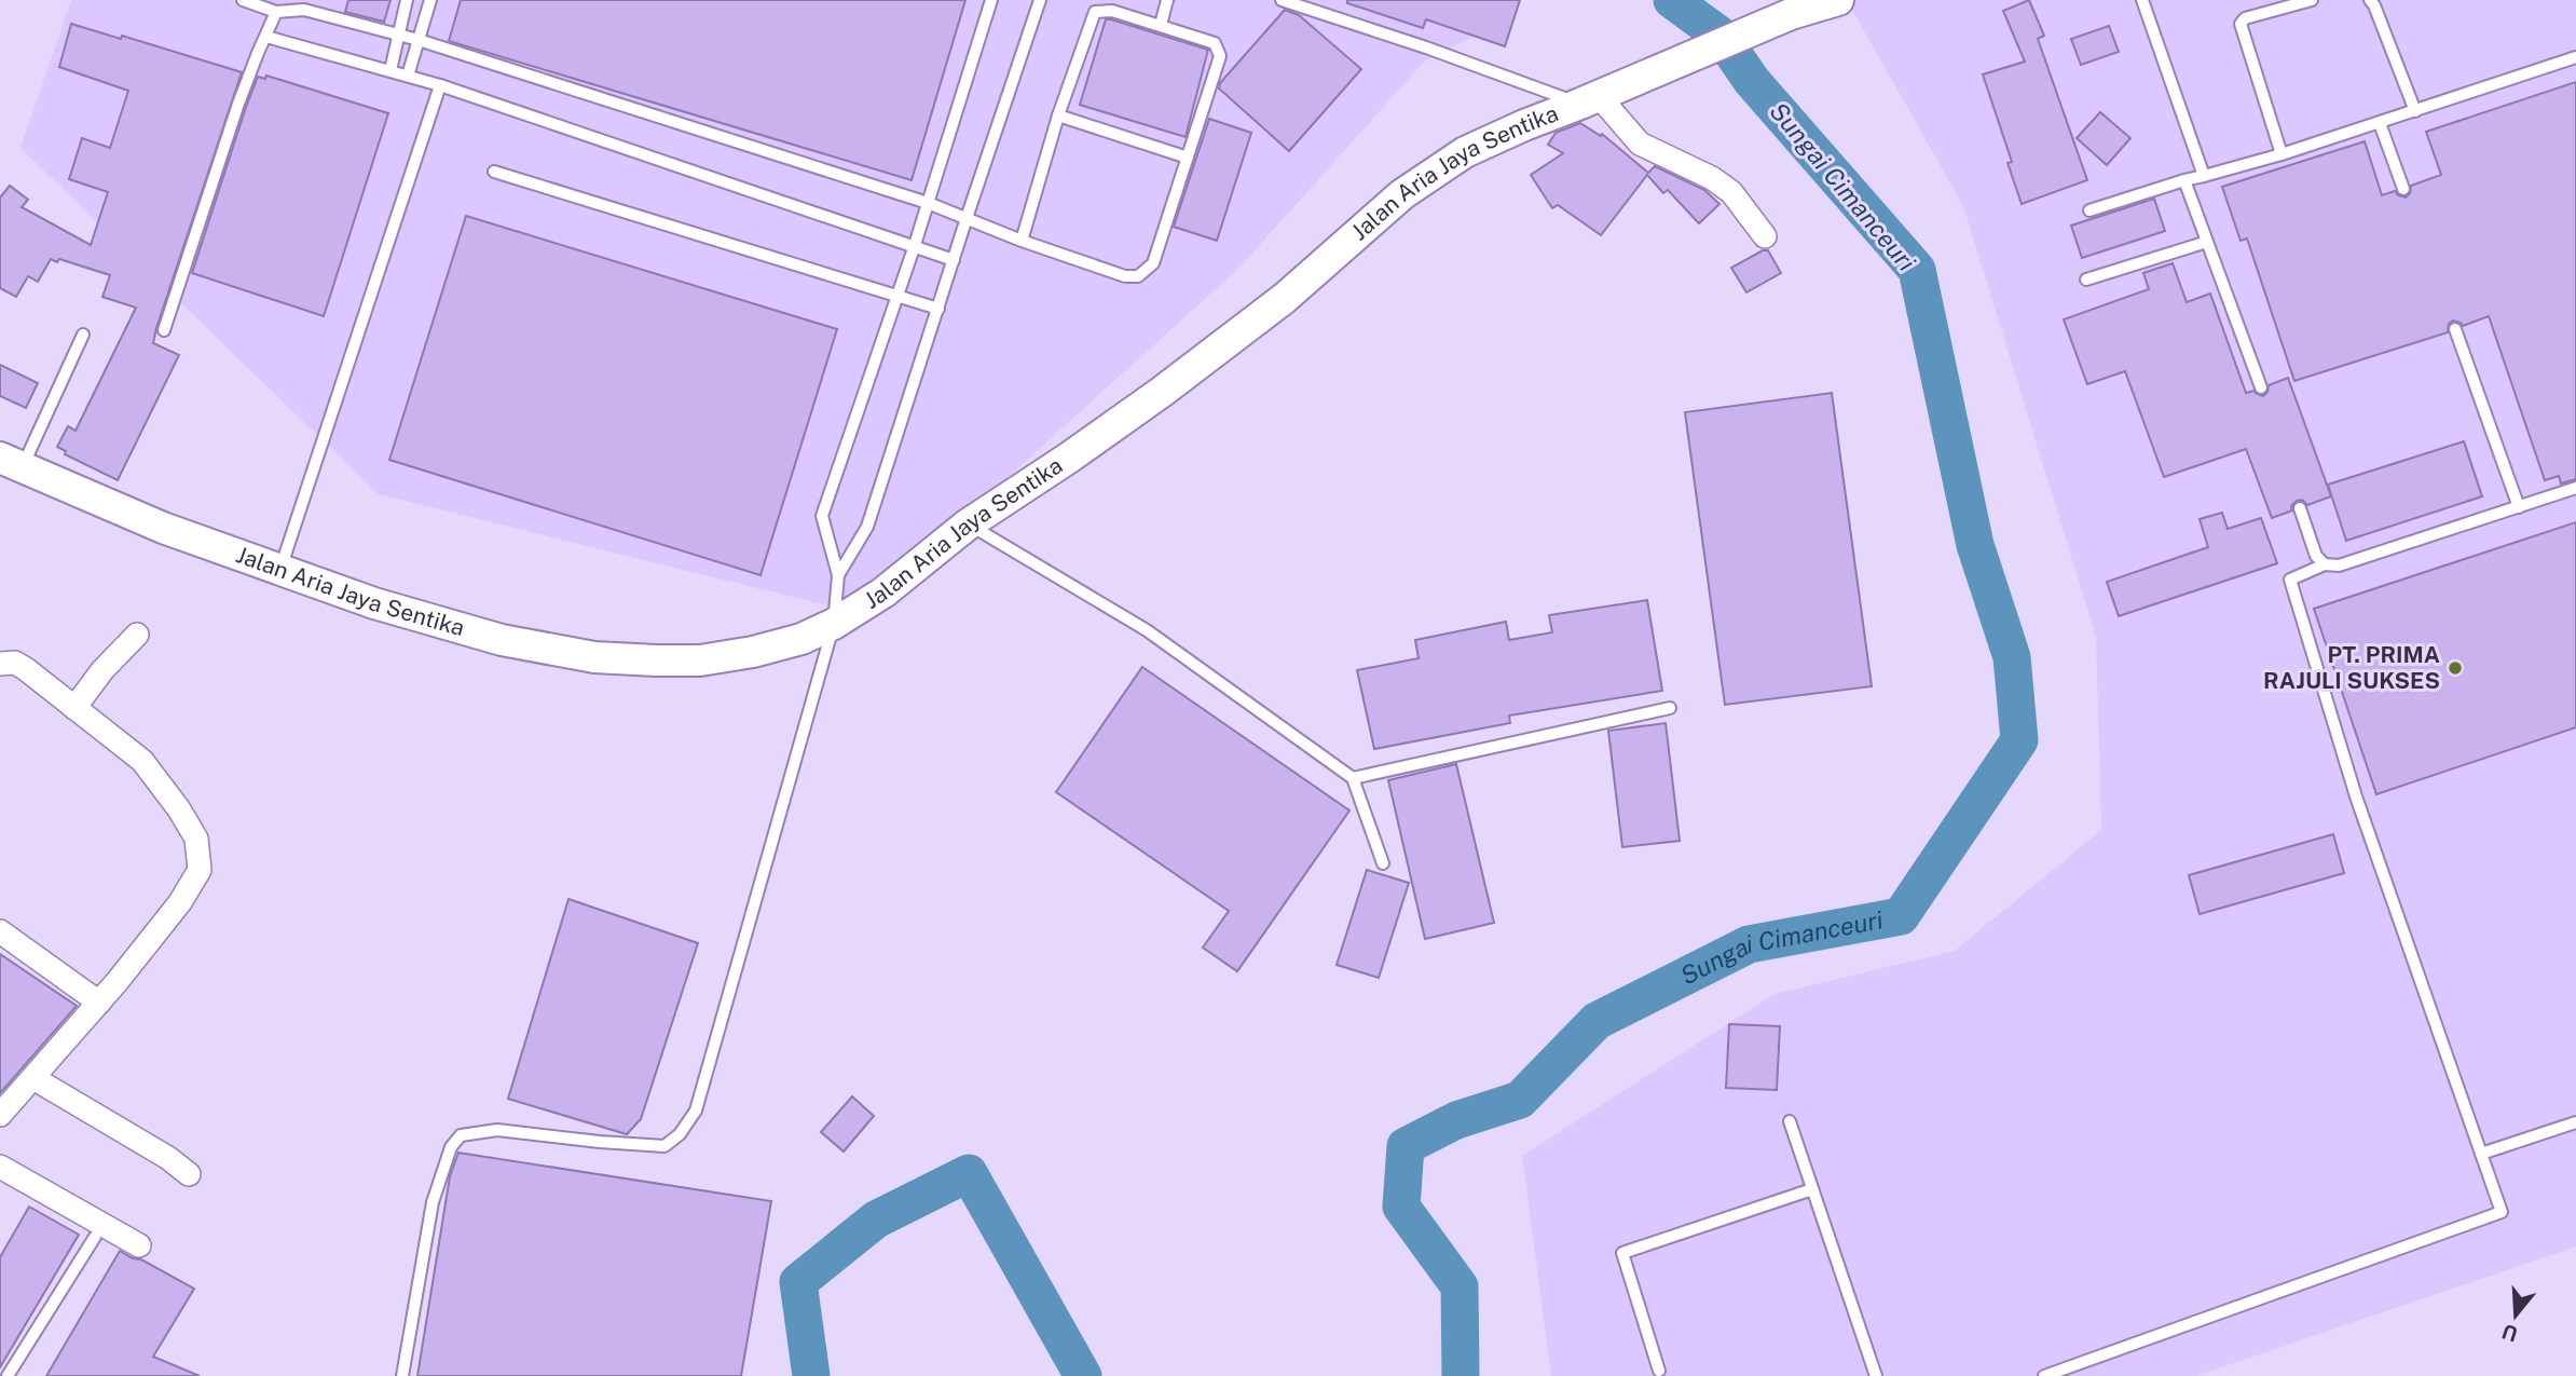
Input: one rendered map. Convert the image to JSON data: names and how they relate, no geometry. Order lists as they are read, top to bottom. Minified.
{"streets":{"street":["Jalan Aria Jaya Sentika"]},"water":["Sungai Cimanceuri"],"places":["PT. PRIMA RAJULI SUKSES"],"north":"bottom"}
